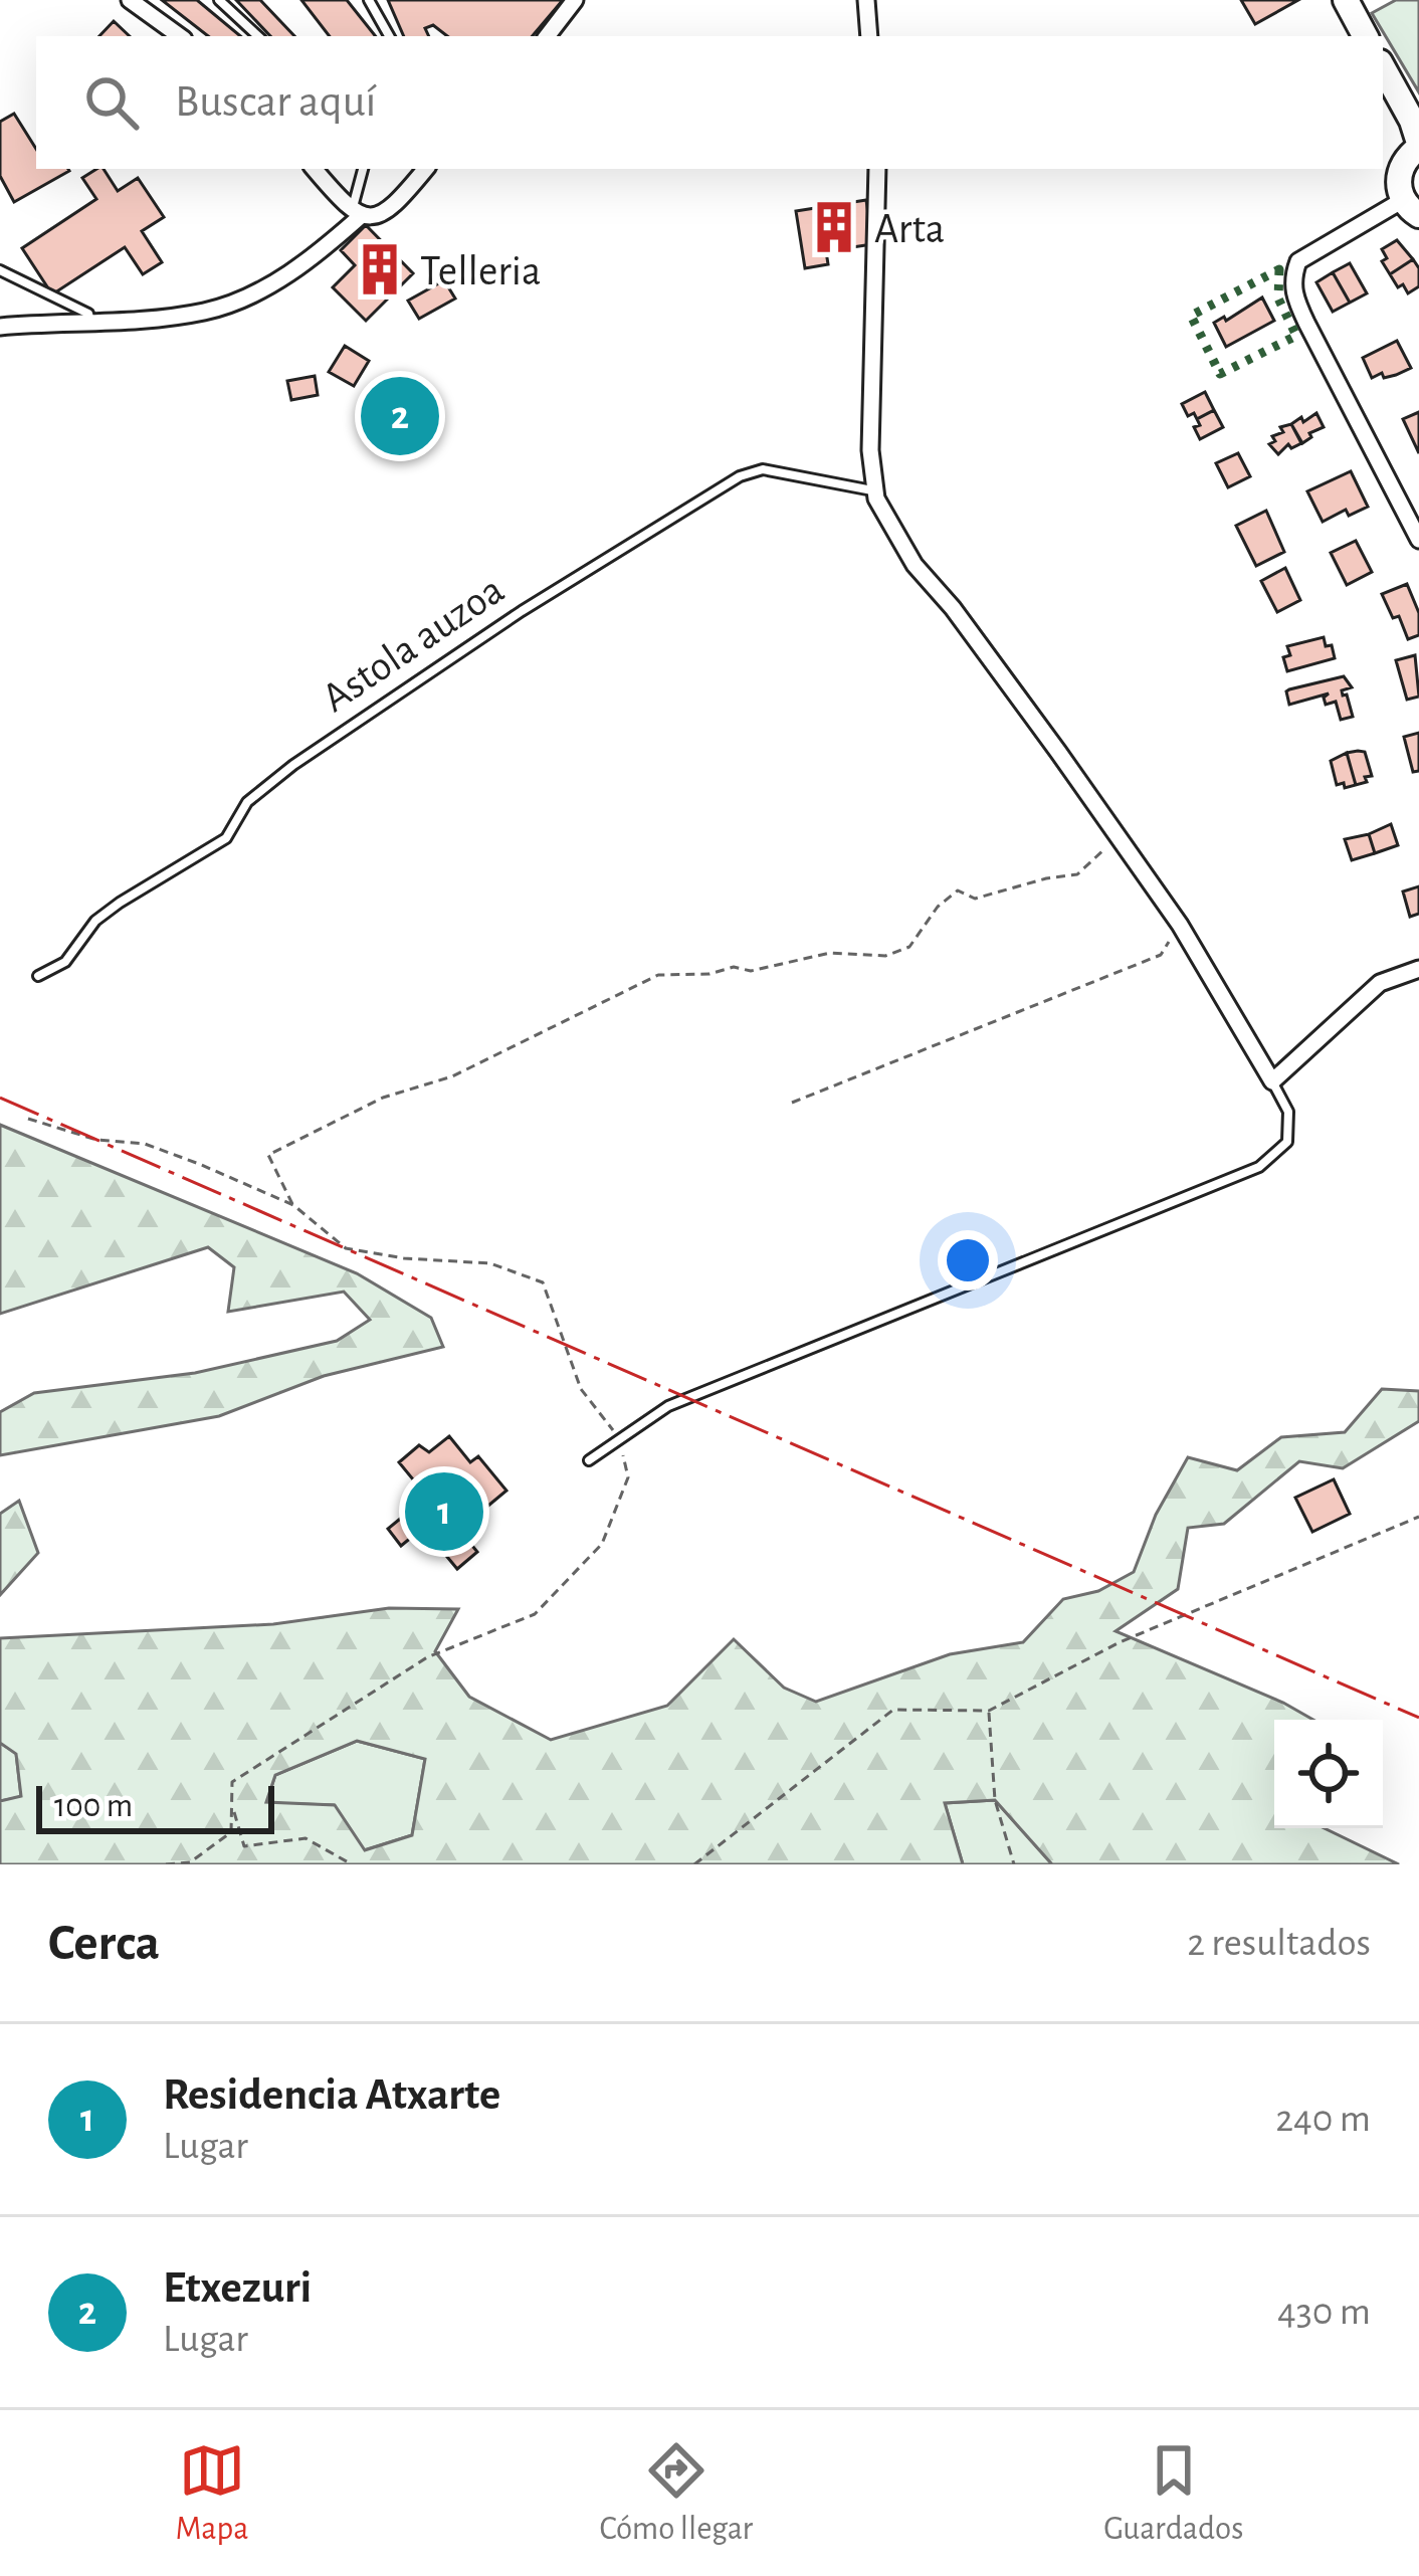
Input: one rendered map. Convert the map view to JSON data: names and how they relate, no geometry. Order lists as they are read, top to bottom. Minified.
{"streets":{"lane":["Astola auzoa"]},"places":{"building":["Arta","Telleria"]},"scale_bar":"100 m","page":{"search":"Buscar aquí","pins":["2","1"],"scale":"100 m","heading":["Cerca","2 resultados"],"list":[{"mark":"1","name":"Residencia Atxarte","note":"Lugar","value":"240 m"},{"mark":"2","name":"Etxezuri","note":"Lugar","value":"430 m"}],"nav":["Mapa","Cómo llegar","Guardados"]}}
